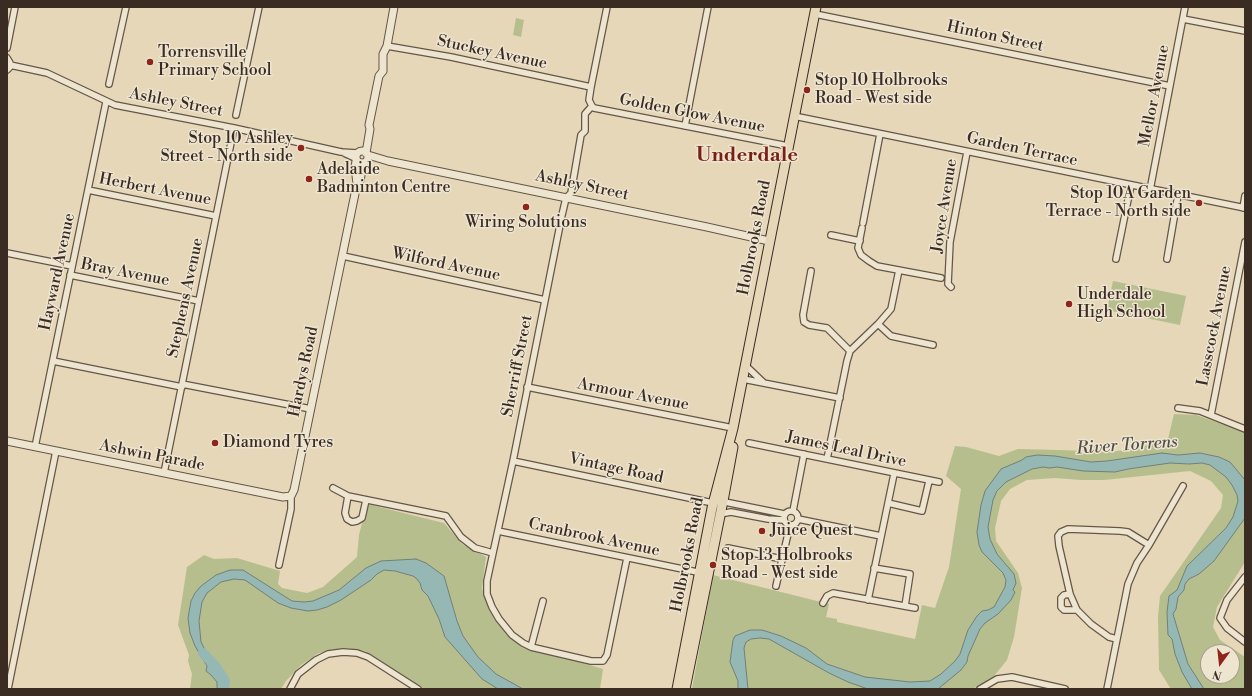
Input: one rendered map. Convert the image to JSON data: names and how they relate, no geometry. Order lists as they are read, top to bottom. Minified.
{"streets":{"main road":["Holbrooks Road"],"street":["Hinton Street","Stuckey Avenue","Mellor Avenue","Ashley Street","Golden Glow Avenue","Garden Terrace","Herbert Avenue","Joyce Avenue","Wilford Avenue","Hayward Avenue","Bray Avenue","Stephens Avenue","Lasscock Avenue","Sherriff Street","Hardys Road","Armour Avenue","James Leal Drive","Ashwin Parade","Vintage Road","Cranbrook Avenue"]},"crossings":[["Hinton Street","Mellor Avenue"],["Hinton Street","Holbrooks Road"],["Stuckey Avenue","Sherriff Street"],["Stuckey Avenue","Hardys Road"],["Mellor Avenue","Garden Terrace"],["Ashley Street","Holbrooks Road"],["Ashley Street","Hayward Avenue"],["Ashley Street","Stephens Avenue"],["Ashley Street","Sherriff Street"],["Ashley Street","Hardys Road"],["Golden Glow Avenue","Holbrooks Road"],["Golden Glow Avenue","Sherriff Street"],["Garden Terrace","Joyce Avenue"],["Garden Terrace","Holbrooks Road"],["Herbert Avenue","Hayward Avenue"],["Herbert Avenue","Stephens Avenue"],["Holbrooks Road","Armour Avenue"],["Holbrooks Road","Vintage Road"],["Holbrooks Road","Cranbrook Avenue"],["Wilford Avenue","Sherriff Street"],["Wilford Avenue","Hardys Road"],["Hayward Avenue","Bray Avenue"],["Hayward Avenue","Ashwin Parade"],["Bray Avenue","Stephens Avenue"],["Stephens Avenue","Ashwin Parade"],["Sherriff Street","Armour Avenue"],["Sherriff Street","Vintage Road"],["Sherriff Street","Cranbrook Avenue"],["Hardys Road","Ashwin Parade"]],"districts":["Underdale"],"water":["River Torrens"],"places":["Torrensville Primary School","Stop 10 Holbrooks Road - West side","Stop 10 Ashley Street - North side","Adelaide Badminton Centre","Stop 10A Garden Terrace - North side","Wiring Solutions","Underdale High School","Diamond Tyres","Juice Quest","Stop 13 Holbrooks Road - West side"],"north":"bottom"}
